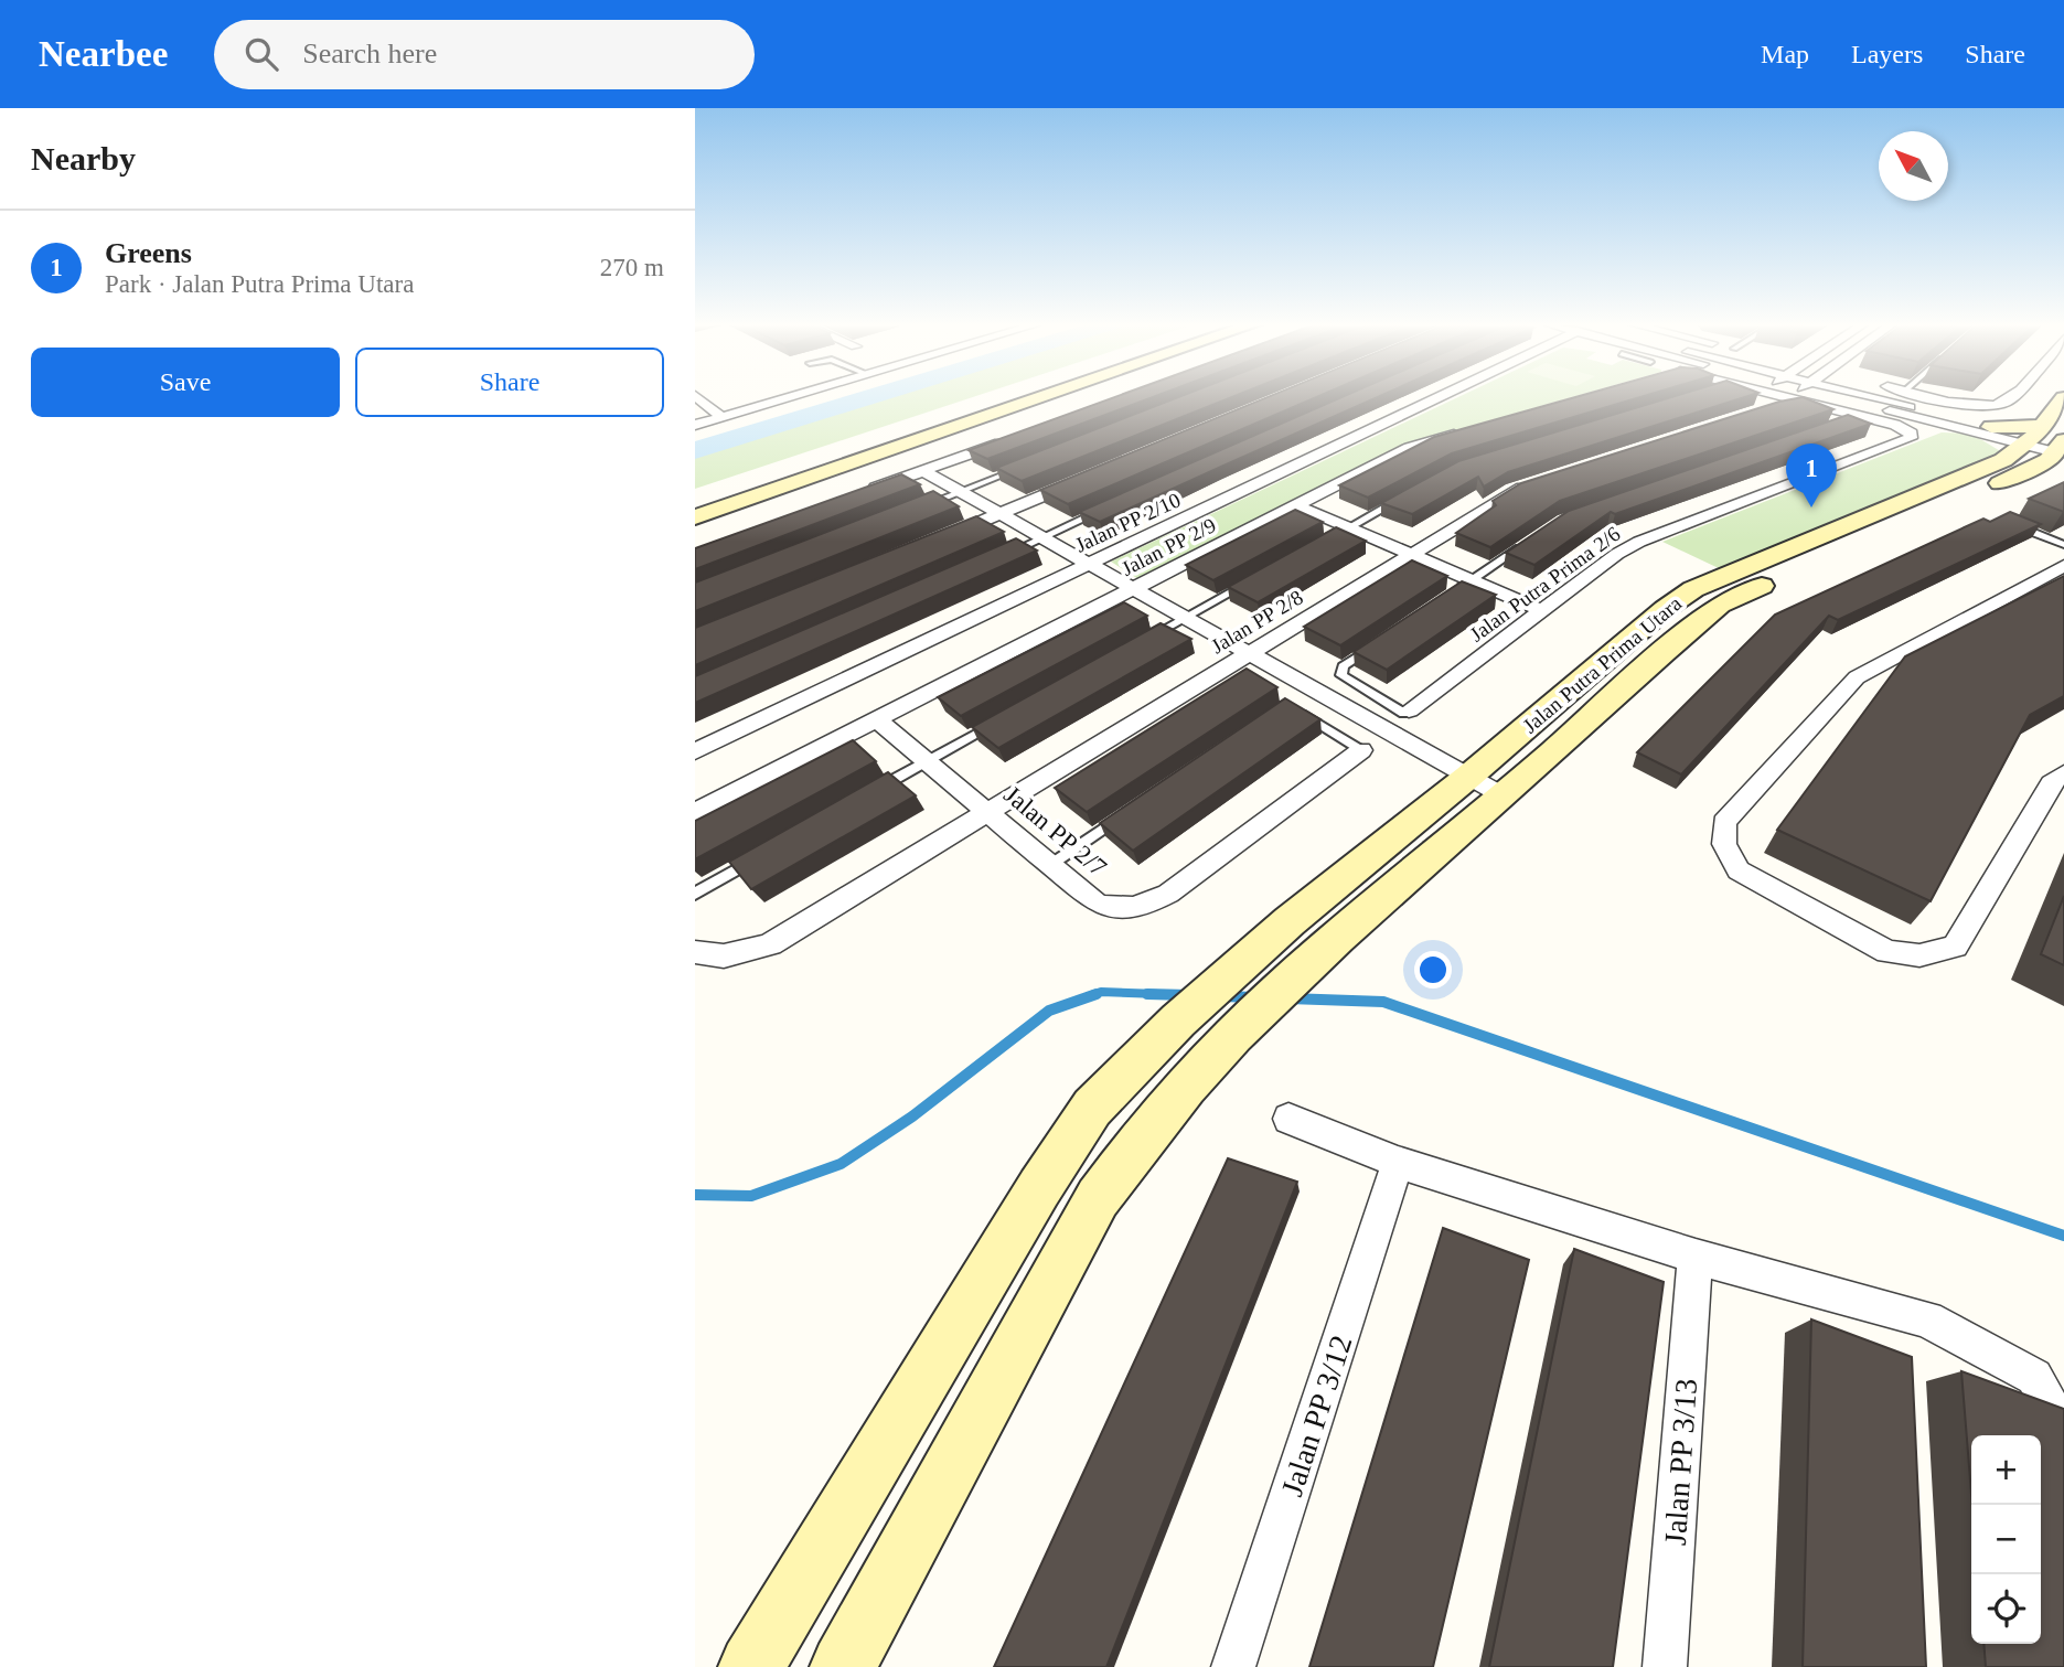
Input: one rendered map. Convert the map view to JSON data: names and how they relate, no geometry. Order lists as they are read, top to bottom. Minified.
{"streets":{"main road":["Jalan Putra Prima Utara"],"street":["Jalan PP 2/10","Jalan PP 2/9","Jalan Putra Prima 2/6","Jalan PP 2/8","Jalan PP 2/7","Jalan PP 3/12","Jalan PP 3/13"]},"crossings":[["Jalan PP 2/9","Jalan PP 2/7"],["Jalan PP 2/8","Jalan PP 2/7"]],"north":"top left","page":{"header":"Nearbee","search":"Search here","nav":["Map","Layers","Share"],"heading":"Nearby","list":[{"mark":"1","name":"Greens","note":"Park · Jalan Putra Prima Utara","value":"270 m"}],"buttons":["Save","Share"],"pins":"1","map_buttons":["+","−"]}}
